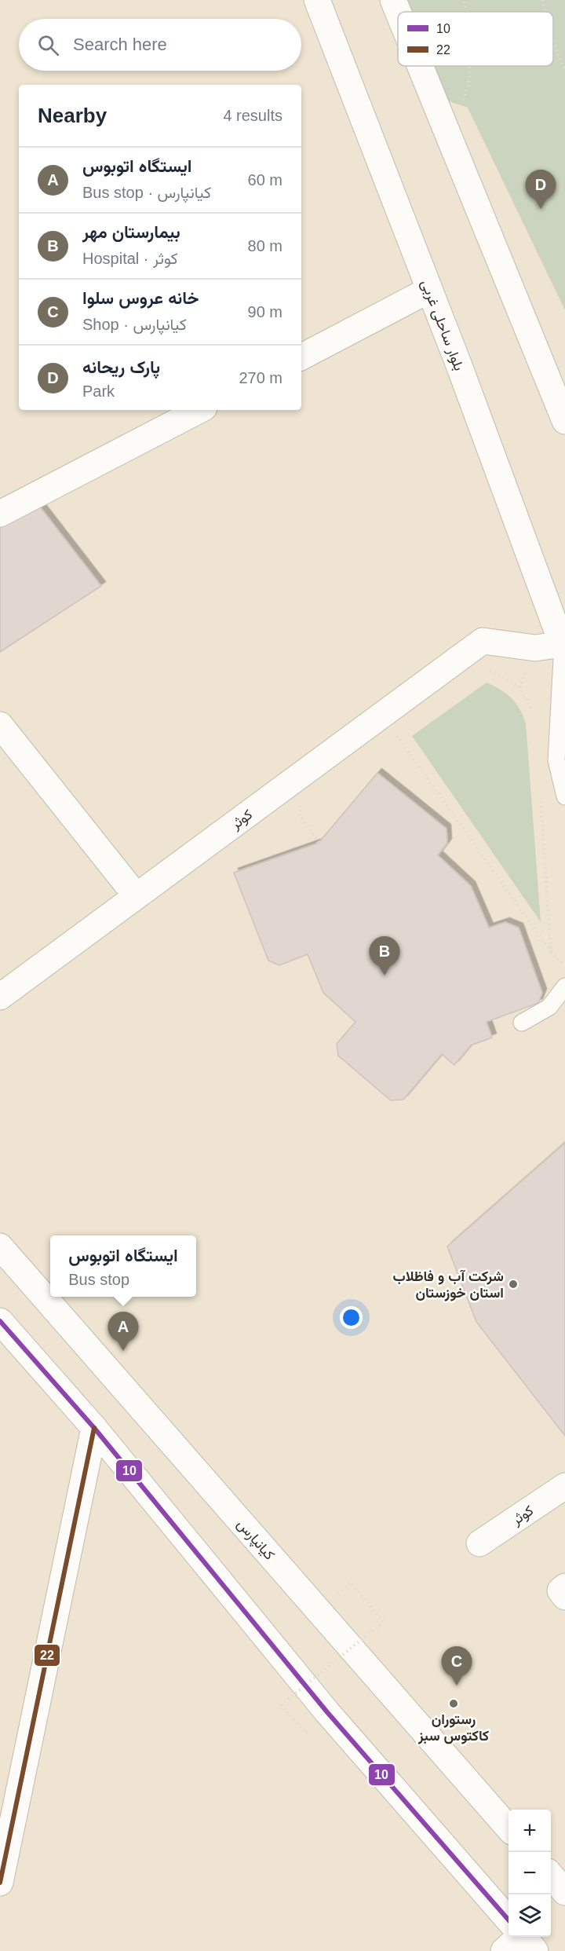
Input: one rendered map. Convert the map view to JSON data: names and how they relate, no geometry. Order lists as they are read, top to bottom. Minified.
{"streets":{"main road":["بلوار ساحلی غربی","کوثر","کیانپارس"]},"crossings":[["بلوار ساحلی غربی","کوثر"]],"places":["شرکت آب و فاظلاب استان خوزستان","رستوران کاکتوس سبز"],"lines":["transit line 10","transit line 22"],"legend":["10","22"],"page":{"search":"Search here","heading":["Nearby","4 results"],"list":[{"mark":"A","name":"ایستگاه اتوبوس","note":"Bus stop · کیانپارس","value":"60 m"},{"mark":"B","name":"بیمارستان مهر","note":"Hospital · کوثر","value":"80 m"},{"mark":"C","name":"خانه عروس سلوا","note":"Shop · کیانپارس","value":"90 m"},{"mark":"D","name":"پارک ریحانه","note":"Park","value":"270 m"}],"pins":["D","B","A","C"],"popup":["ایستگاه اتوبوس","Bus stop"],"map_buttons":["+","−"]}}
